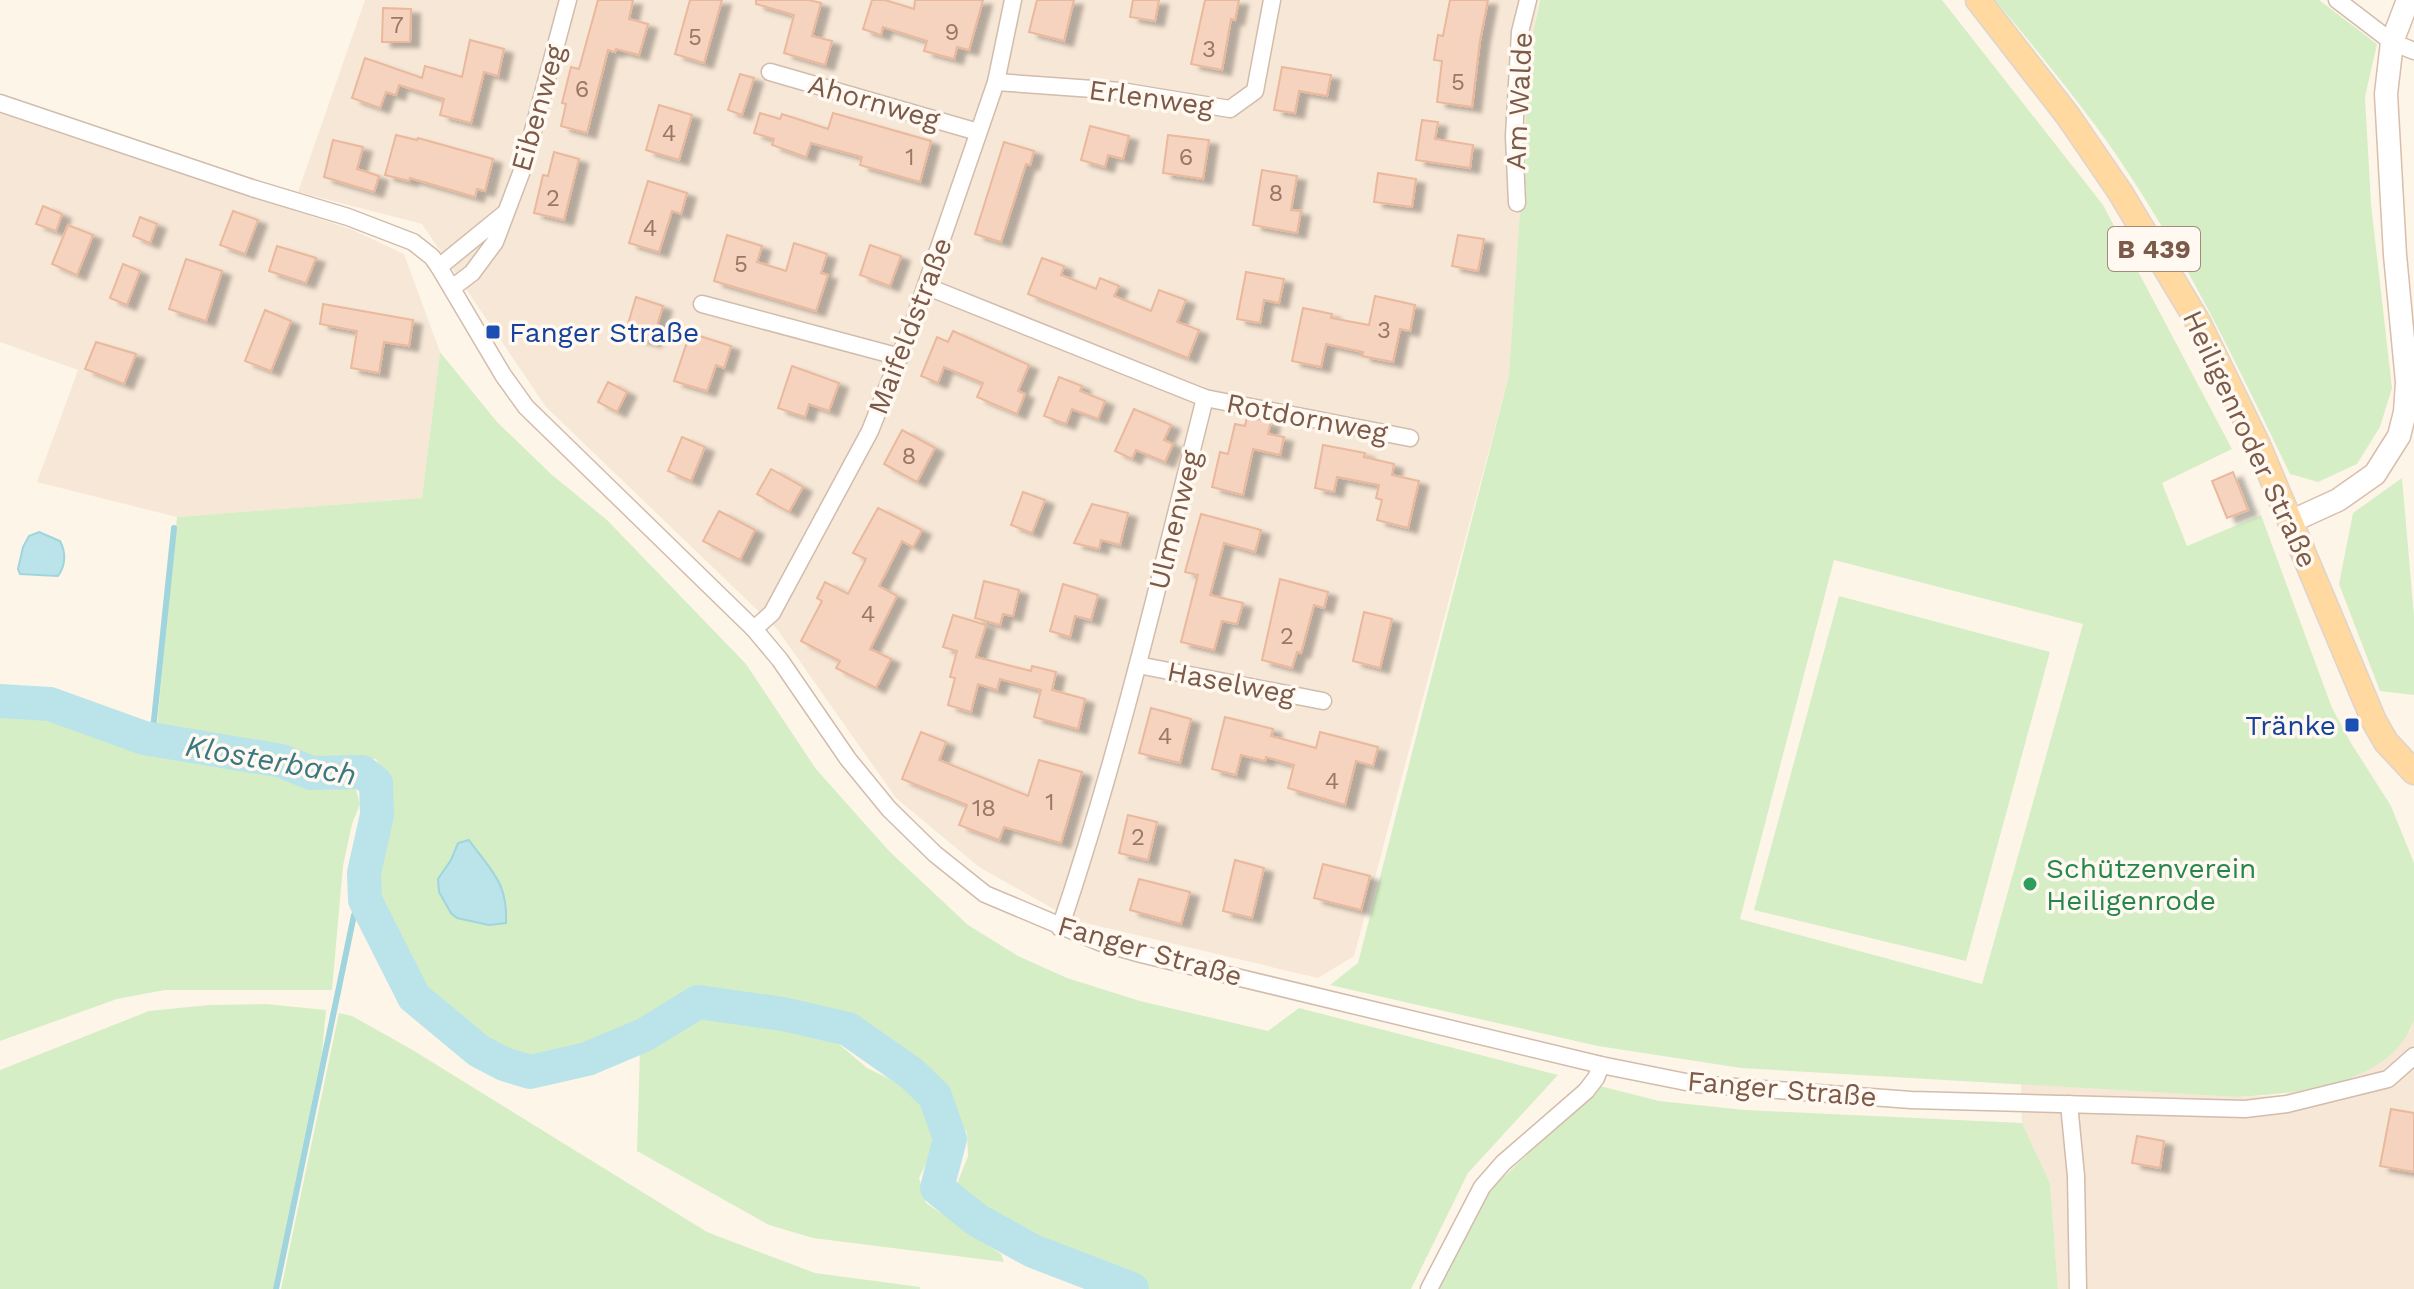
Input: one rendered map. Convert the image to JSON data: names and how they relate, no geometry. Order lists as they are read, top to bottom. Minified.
{"streets":{"main road":["B 439","Heiligenroder Straße"],"street":["Erlenweg","Am Walde","Ahornweg","Eibenweg","Maifeldstraße","Rotdornweg","Ulmenweg","Haselweg","Fanger Straße"]},"crossings":[["Erlenweg","Maifeldstraße"],["Ahornweg","Maifeldstraße"],["Eibenweg","Fanger Straße"],["Maifeldstraße","Fanger Straße"],["Rotdornweg","Ulmenweg"],["Ulmenweg","Haselweg"],["Ulmenweg","Fanger Straße"]],"water":["Klosterbach"],"places":{"transit":["Fanger Straße","Tränke"],"other":["Schützenverein Heiligenrode"]},"house_numbers":["7","9","5","3","5","6","4","1","6","8","2","4","5","3","8","4","2","4","4","1","18","2"]}
